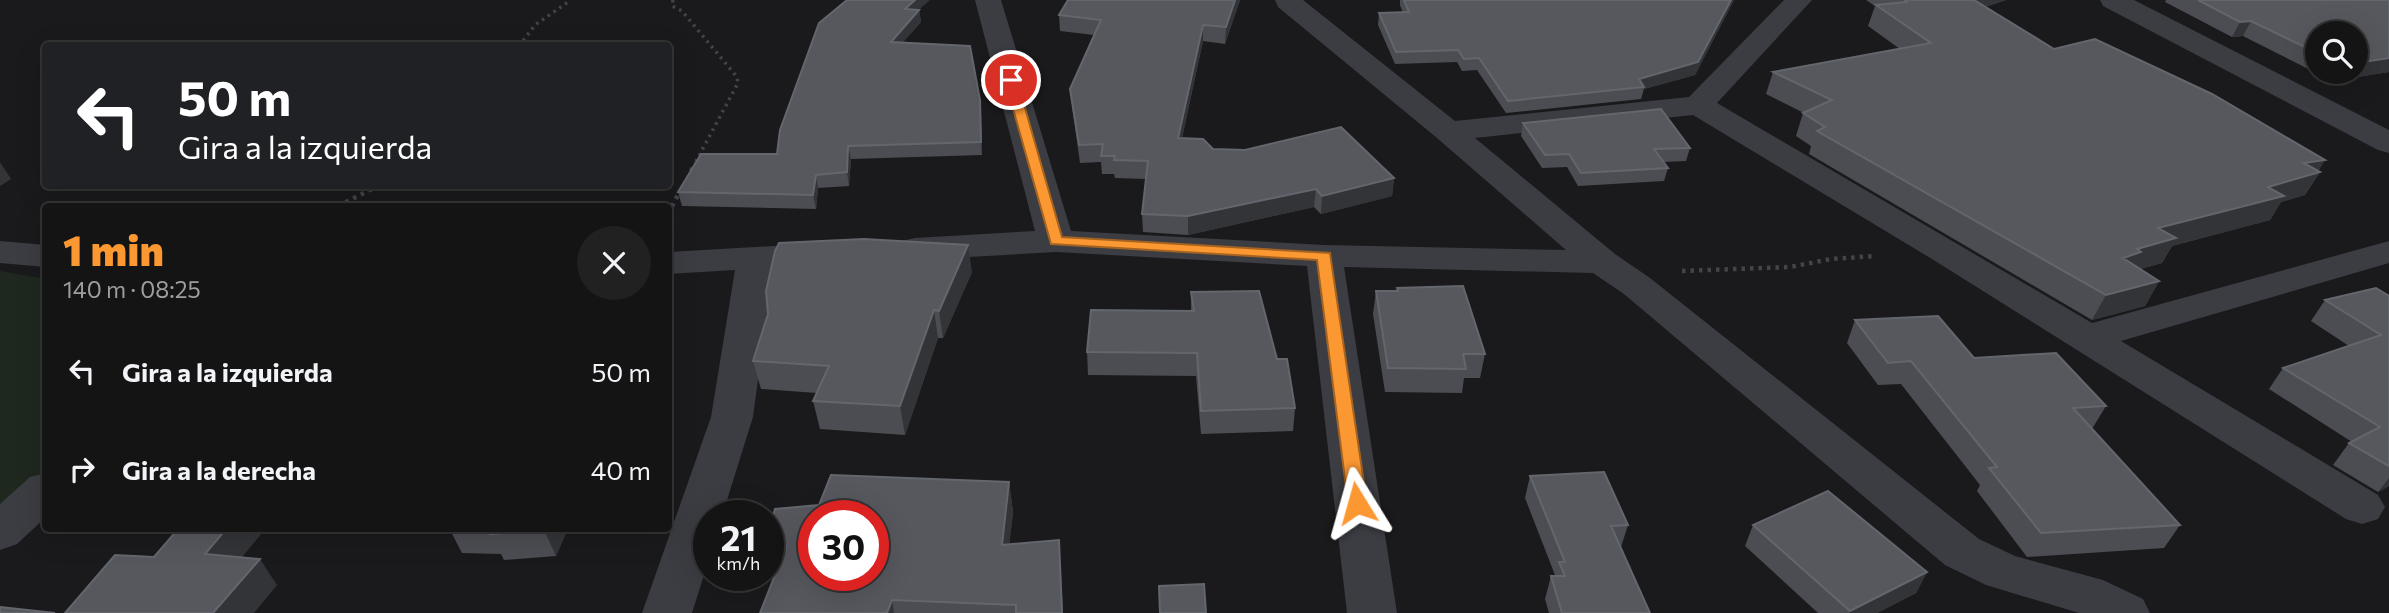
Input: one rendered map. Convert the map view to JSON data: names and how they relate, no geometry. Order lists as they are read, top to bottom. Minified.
{"page":{"turn":["50 m","Gira a la izquierda"],"heading":["1 min","140 m · 08:25"],"list":[{"name":"Gira a la izquierda","value":"50 m"},{"name":"Gira a la derecha","value":"40 m"}],"speed":"21 km/h","limit":"30"}}
